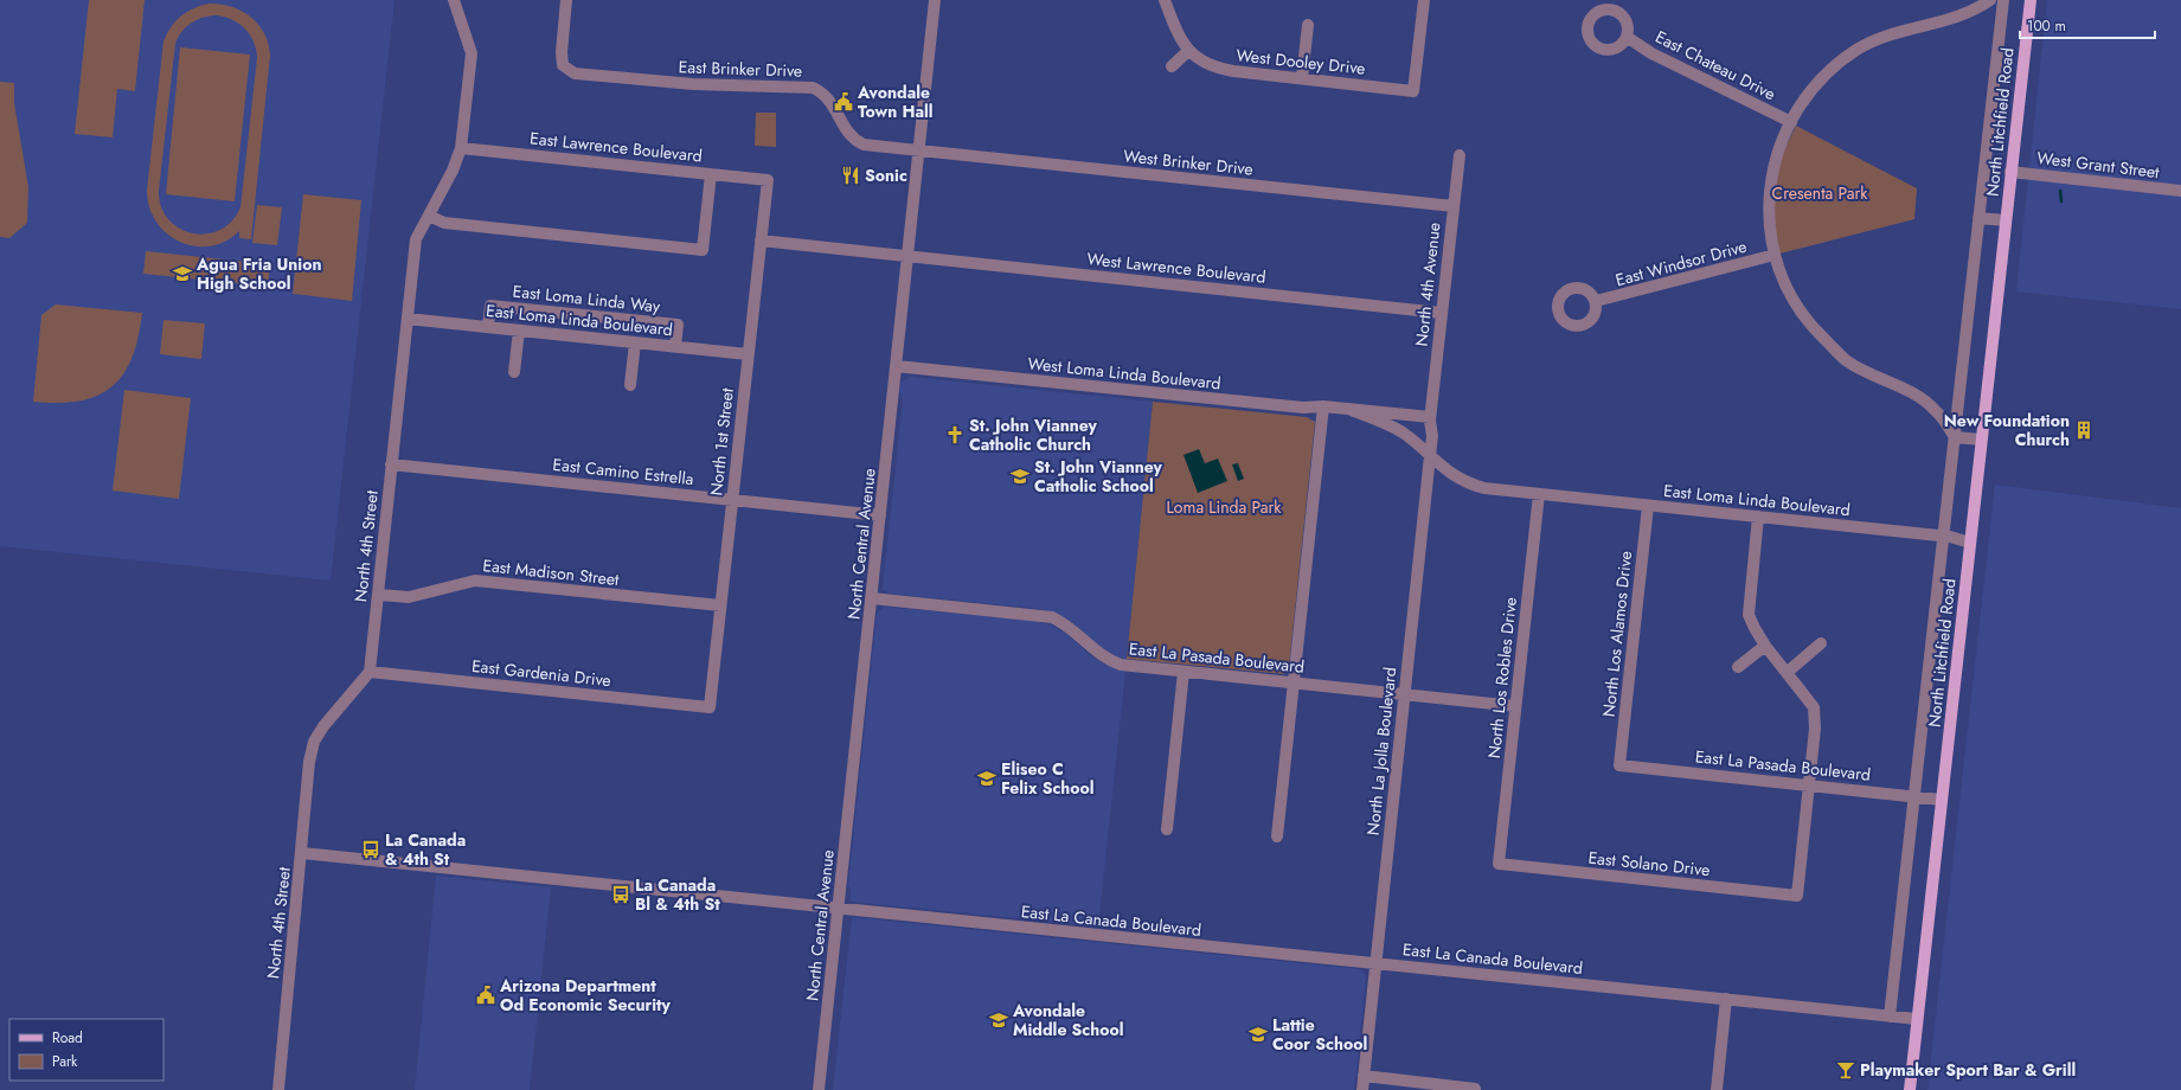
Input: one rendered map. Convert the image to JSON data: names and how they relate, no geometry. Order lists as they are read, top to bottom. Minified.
{"streets":{"main road":["North Litchfield Road"],"street":["West Dooley Drive","East Chateau Drive","East Brinker Drive","East Lawrence Boulevard","West Brinker Drive","West Grant Street","East Windsor Drive","West Lawrence Boulevard","North 4th Avenue","East Loma Linda Way","East Loma Linda Boulevard","West Loma Linda Boulevard","North 1st Street","East Camino Estrella","North Central Avenue","North 4th Street","East Madison Street","North Los Alamos Drive","East La Pasada Boulevard","East Gardenia Drive","North Los Robles Drive","North La Jolla Boulevard","East Solano Drive","East La Canada Boulevard"]},"crossings":[["East Brinker Drive","West Brinker Drive"],["East Brinker Drive","North Central Avenue"],["North Litchfield Road","West Grant Street"],["North Litchfield Road","East Loma Linda Boulevard"],["North Litchfield Road","East La Pasada Boulevard"],["North Litchfield Road","East La Canada Boulevard"],["East Lawrence Boulevard","North 1st Street"],["East Lawrence Boulevard","North 4th Street"],["West Brinker Drive","North 4th Avenue"],["West Brinker Drive","North Central Avenue"],["West Lawrence Boulevard","North 4th Avenue"],["West Lawrence Boulevard","North Central Avenue"],["North 4th Avenue","West Loma Linda Boulevard"],["North 4th Avenue","North La Jolla Boulevard"],["East Loma Linda Way","East Loma Linda Boulevard"],["East Loma Linda Boulevard","West Loma Linda Boulevard"],["East Loma Linda Boulevard","North 1st Street"],["East Loma Linda Boulevard","North 4th Street"],["East Loma Linda Boulevard","North Los Alamos Drive"],["East Loma Linda Boulevard","North Los Robles Drive"],["West Loma Linda Boulevard","North Central Avenue"],["West Loma Linda Boulevard","North Los Robles Drive"],["West Loma Linda Boulevard","North La Jolla Boulevard"],["North 1st Street","East Camino Estrella"],["North 1st Street","East Madison Street"],["North 1st Street","East Gardenia Drive"],["East Camino Estrella","North Central Avenue"],["East Camino Estrella","North 4th Street"],["North Central Avenue","East La Pasada Boulevard"],["North Central Avenue","East La Canada Boulevard"],["North 4th Street","East Madison Street"],["North 4th Street","East Gardenia Drive"],["North 4th Street","East La Canada Boulevard"],["North Los Alamos Drive","East La Pasada Boulevard"],["East La Pasada Boulevard","North Los Robles Drive"],["East La Pasada Boulevard","North La Jolla Boulevard"],["East La Pasada Boulevard","East Solano Drive"],["North Los Robles Drive","East Solano Drive"],["North La Jolla Boulevard","East La Canada Boulevard"]],"parks":["Cresenta Park","Loma Linda Park"],"places":{"public building":["Avondale Town Hall","Arizona Department Od Economic Security"],"restaurant":["Sonic"],"school or university":["Agua Fria Union High School","St. John Vianney Catholic School","Eliseo C Felix School","Avondale Middle School","Lattie Coor School"],"building":["New Foundation Church"],"church":["St. John Vianney Catholic Church"],"bus stop":["La Canada & 4th St","La Canada Bl & 4th St"],"bar":["Playmaker Sport Bar & Grill"]},"legend":["Road","Park"],"scale_bar":"100 m"}
